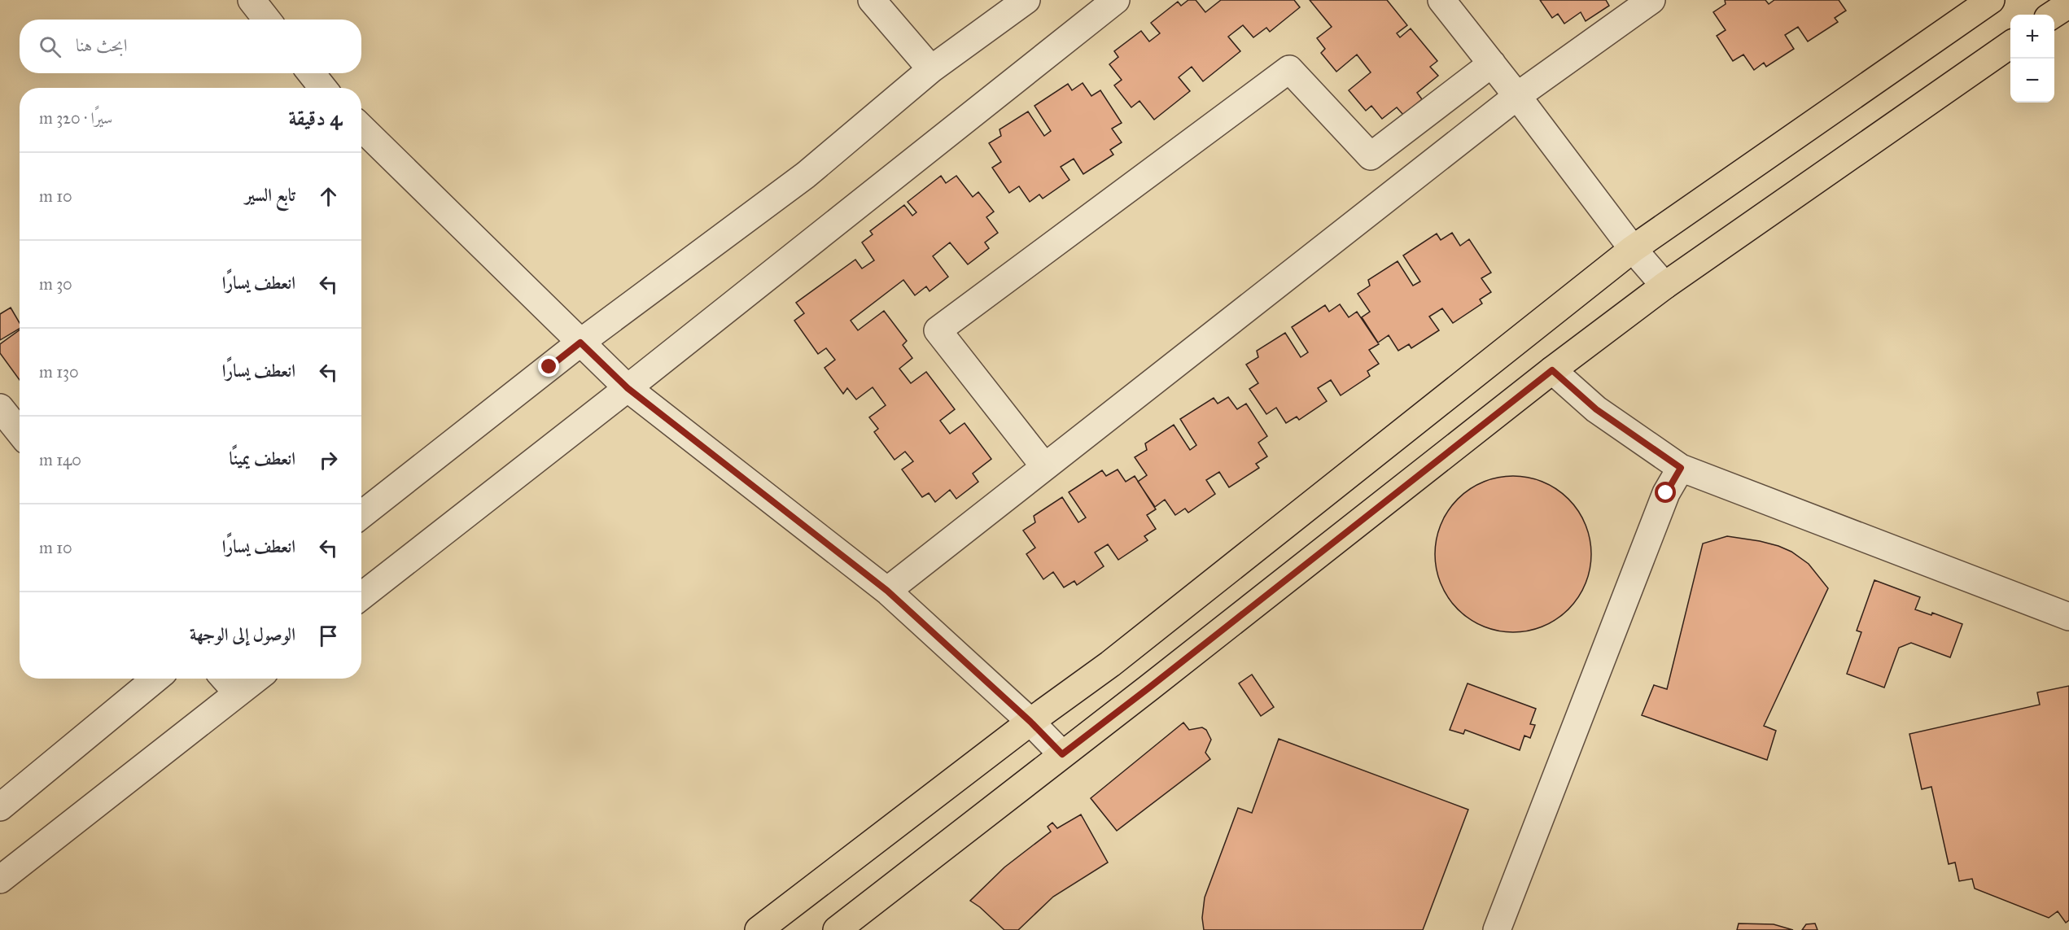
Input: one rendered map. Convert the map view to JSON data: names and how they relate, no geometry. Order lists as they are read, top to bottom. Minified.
{"page":{"map_buttons":["+","−"],"search":"ابحث هنا","heading":["4 دقيقة","سيرًا · 320 m"],"list":[["تابع السير","10 m"],["انعطف يسارًا","30 m"],["انعطف يسارًا","130 m"],["انعطف يمينًا","140 m"],["انعطف يسارًا","10 m"],"الوصول إلى الوجهة"]}}
